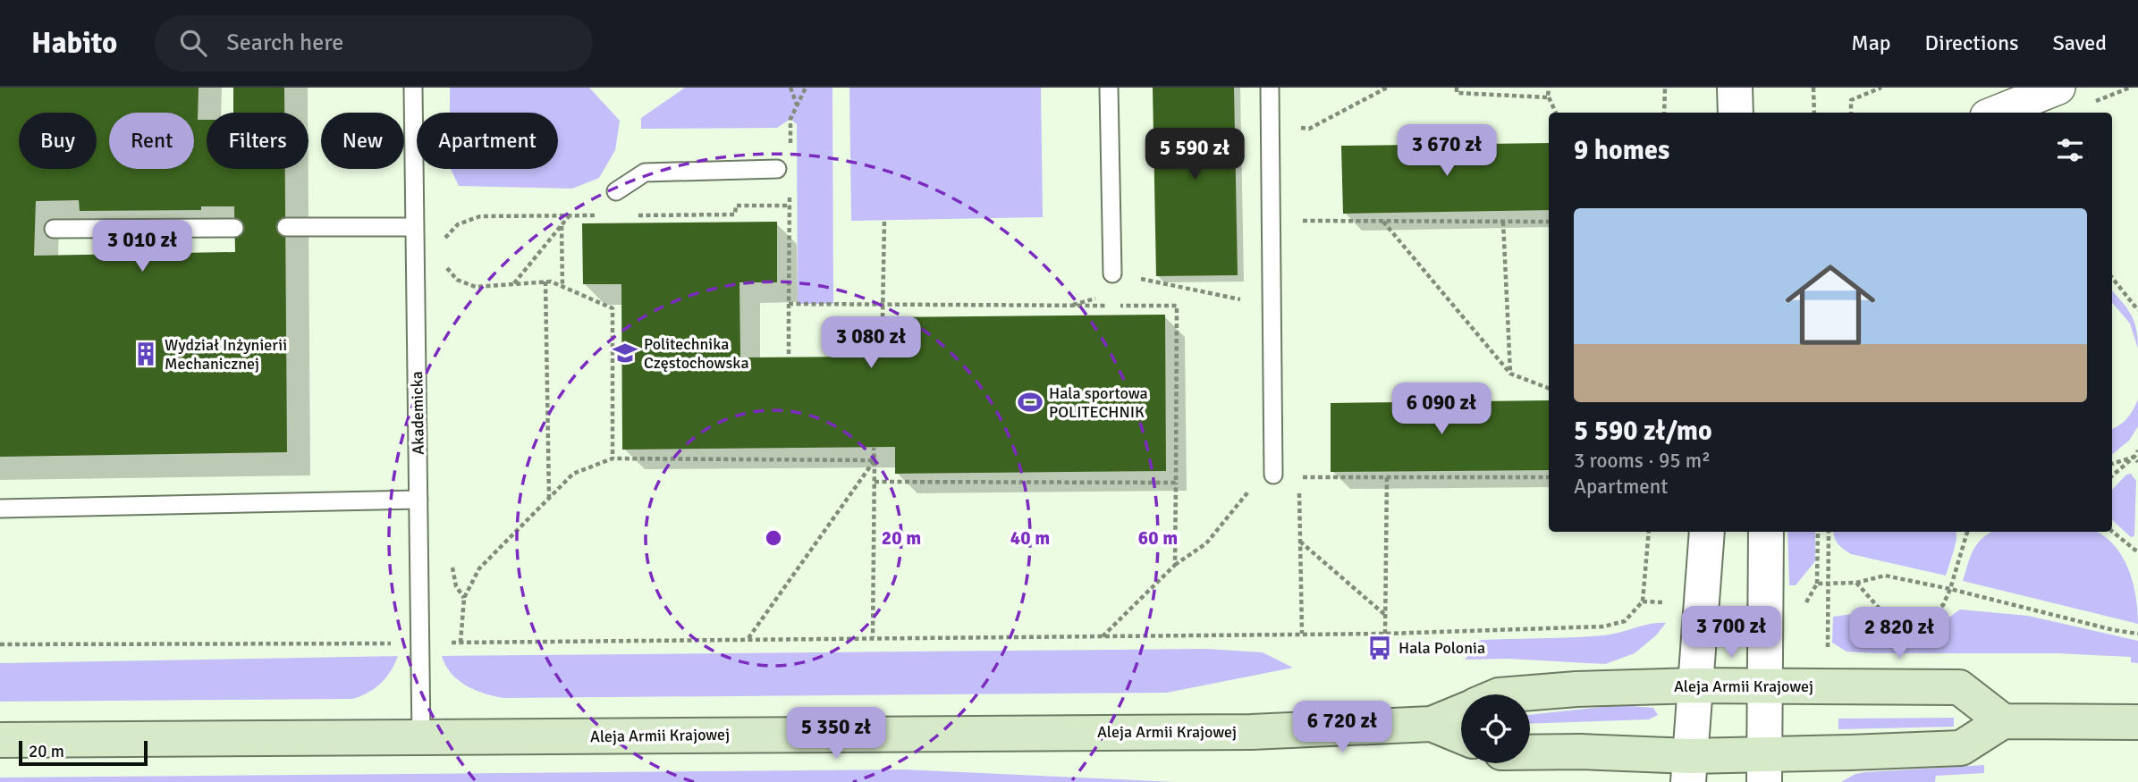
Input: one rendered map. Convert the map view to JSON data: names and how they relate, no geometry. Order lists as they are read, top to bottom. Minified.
{"streets":{"main road":["Aleja Armii Krajowej"],"lane":["Akademicka"]},"crossings":[["Akademicka","Aleja Armii Krajowej"]],"places":{"school or university":["Politechnika Częstochowska"],"building":["Wydział Inżynierii Mechanicznej"],"sports":["Hala sportowa POLITECHNIK"],"bus stop":["Hala Polonia"]},"scale_bar":"20 m","page":{"header":"Habito","search":"Search here","nav":["Map","Directions","Saved"],"chip":["Buy","Rent","Filters","New","Apartment"],"heading":"9 homes","price":["3 670 zł","5 590 zł","3 010 zł","3 080 zł","6 090 zł","3 700 zł","2 820 zł","6 720 zł","5 350 zł"],"list":[{"name":"5 590 zł/mo","note":"3 rooms · 95 m² · Apartment"}],"scale":"20 m"},"rings":["20 m","40 m","60 m"]}
